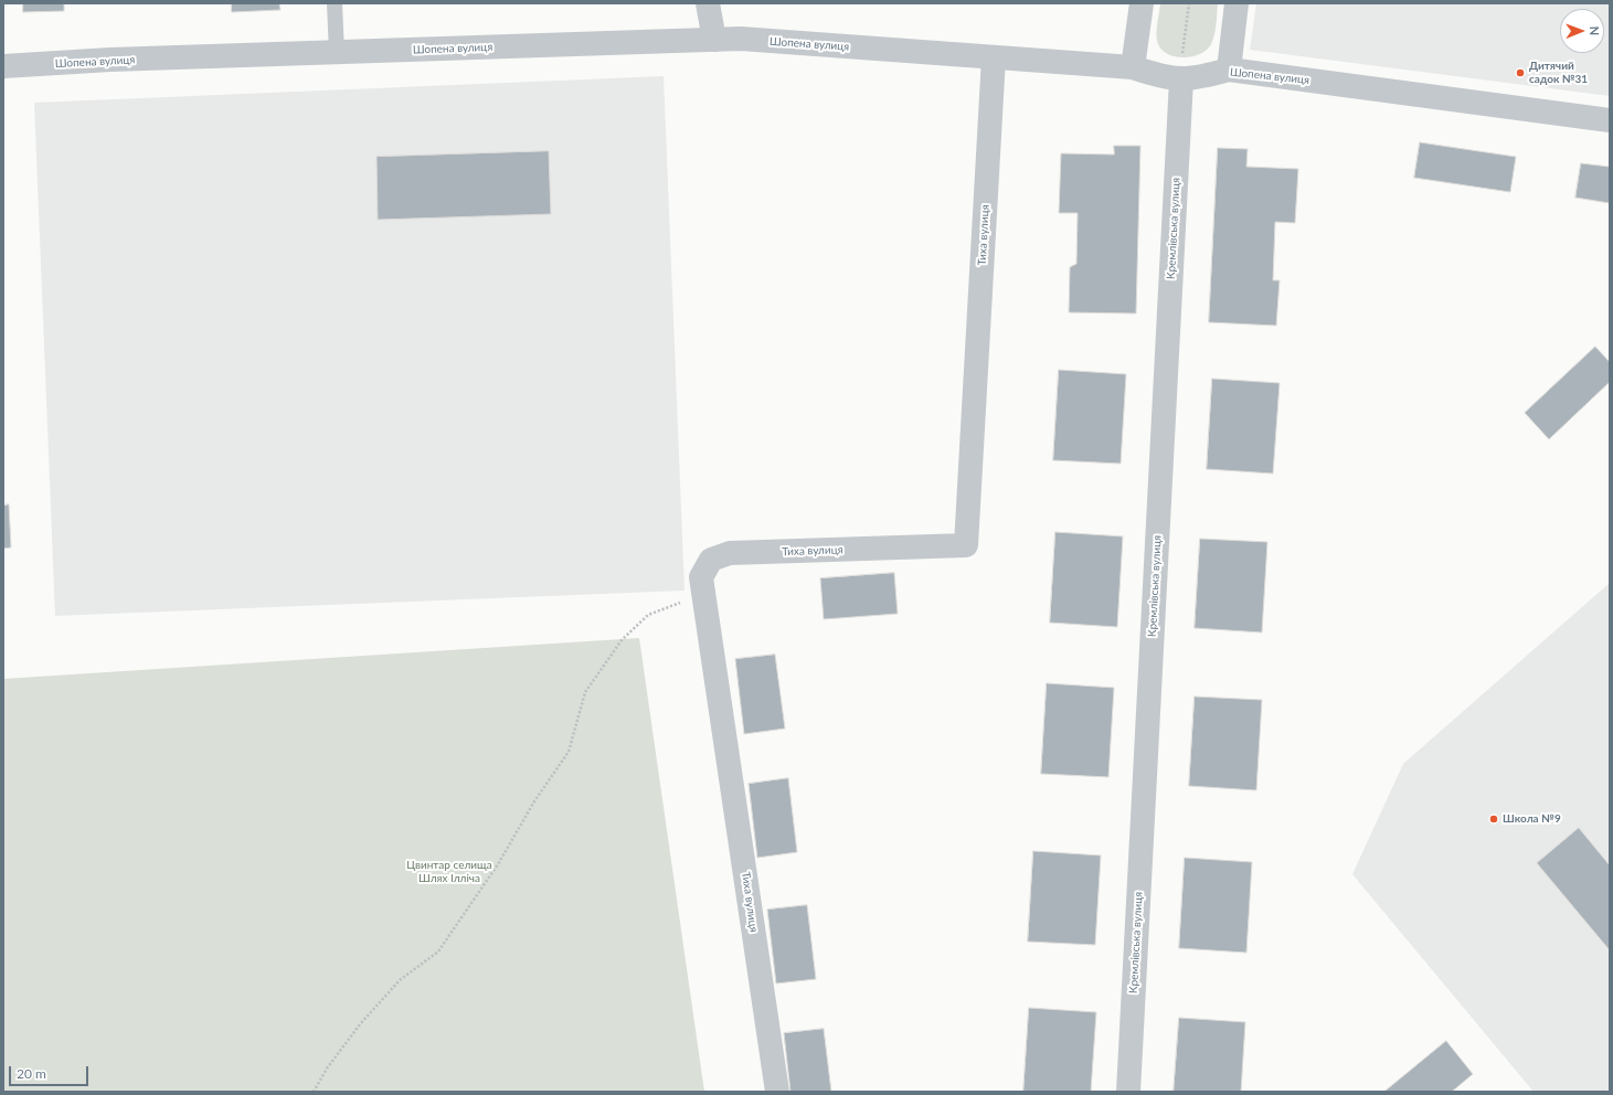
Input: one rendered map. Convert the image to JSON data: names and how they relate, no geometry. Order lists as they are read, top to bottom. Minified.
{"streets":{"street":["Шопена вулиця","Кремлівська вулиця","Тиха вулиця"]},"crossings":[["Шопена вулиця","Кремлівська вулиця"],["Шопена вулиця","Тиха вулиця"]],"parks":["Цвинтар селища Шлях Ілліча"],"places":["Дитячий садок №31","Школа №9"],"scale_bar":"20 m","north":"right"}
